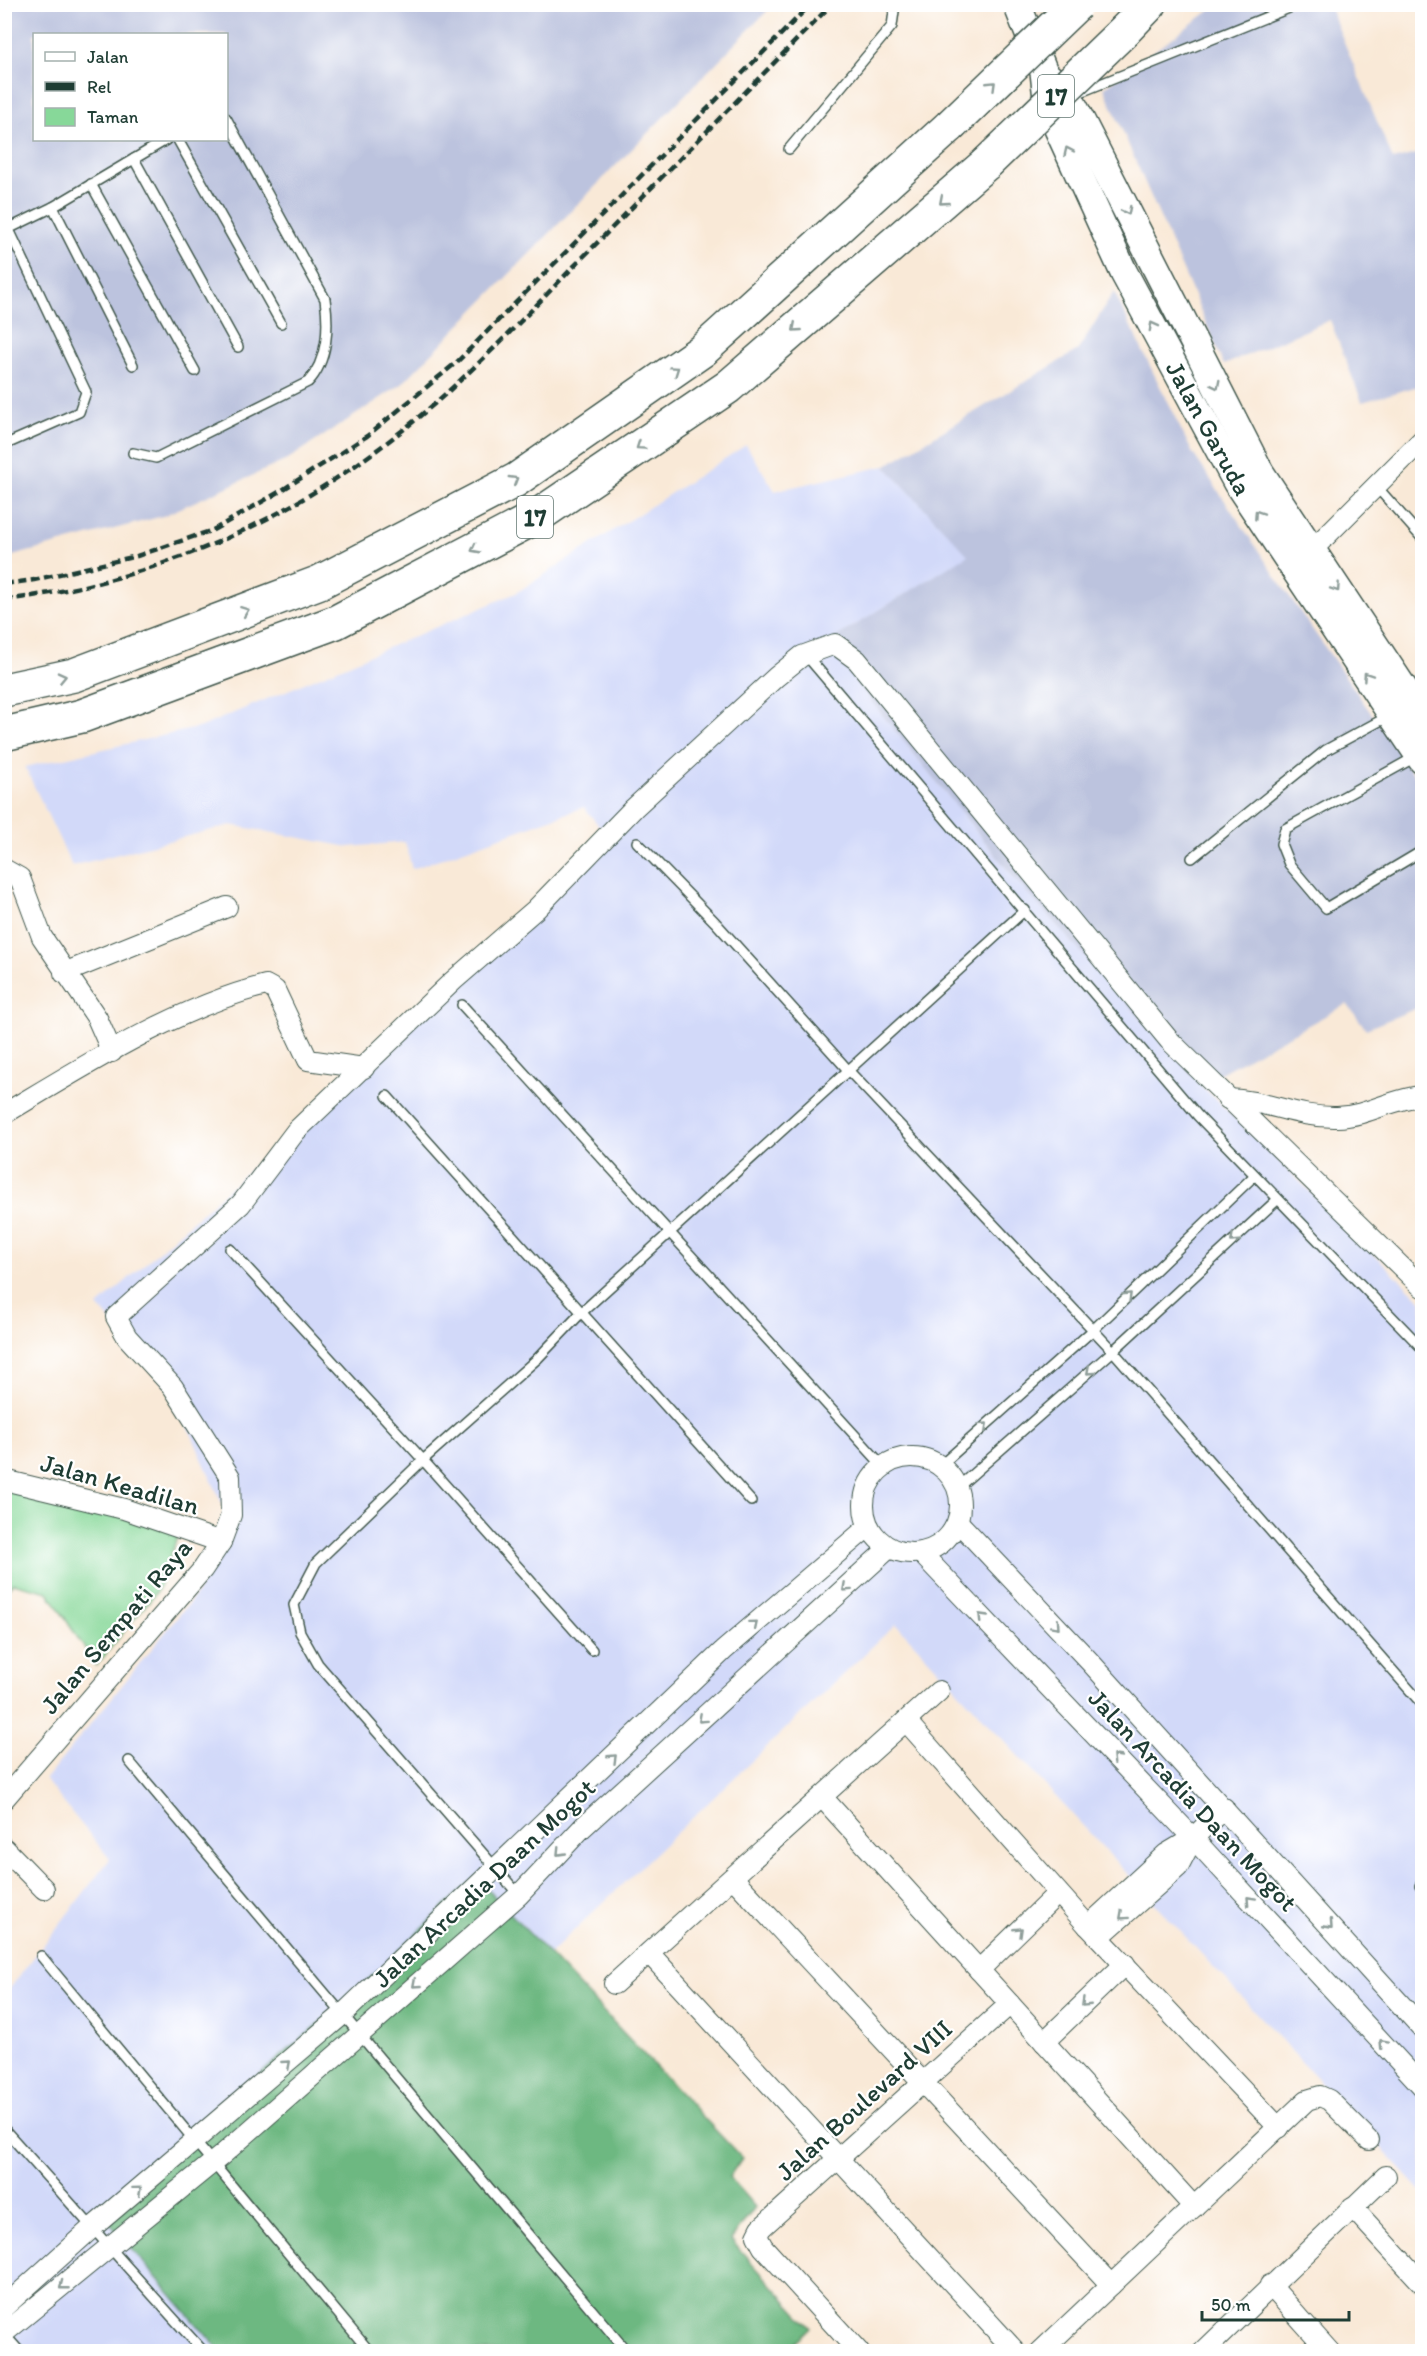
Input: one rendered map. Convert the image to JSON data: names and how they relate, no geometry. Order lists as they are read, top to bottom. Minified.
{"streets":{"highway":["17"],"main road":["Jalan Garuda"],"street":["Jalan Keadilan","Jalan Sempati Raya","Jalan Arcadia Daan Mogot","Jalan Boulevard VIII"]},"crossings":[["Jalan Keadilan","Jalan Sempati Raya"]],"legend":["Jalan","Rel","Taman"],"scale_bar":"50 m"}
